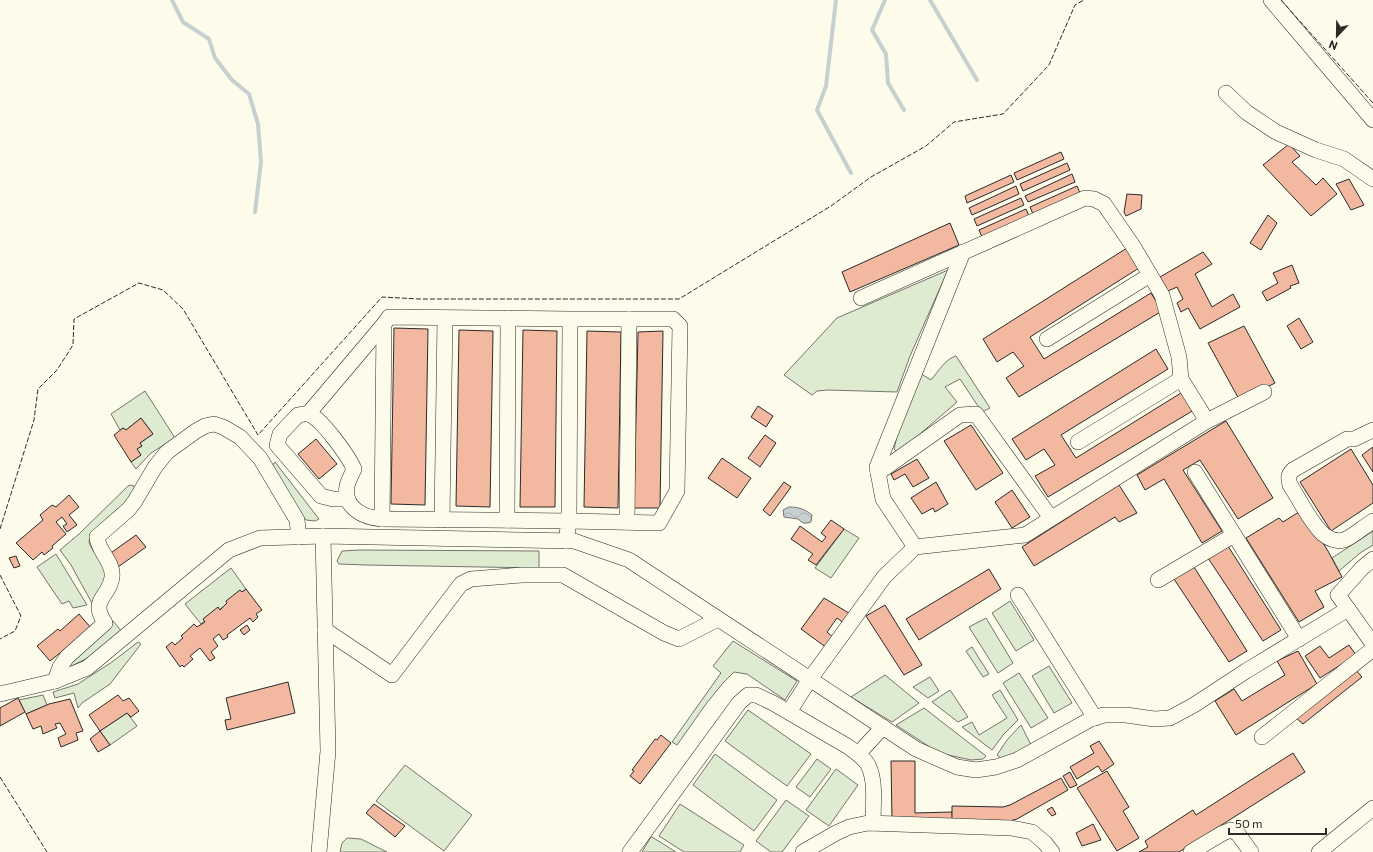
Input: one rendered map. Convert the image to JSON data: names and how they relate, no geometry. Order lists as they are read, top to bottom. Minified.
{"scale_bar":"50 m","north":"bottom"}
